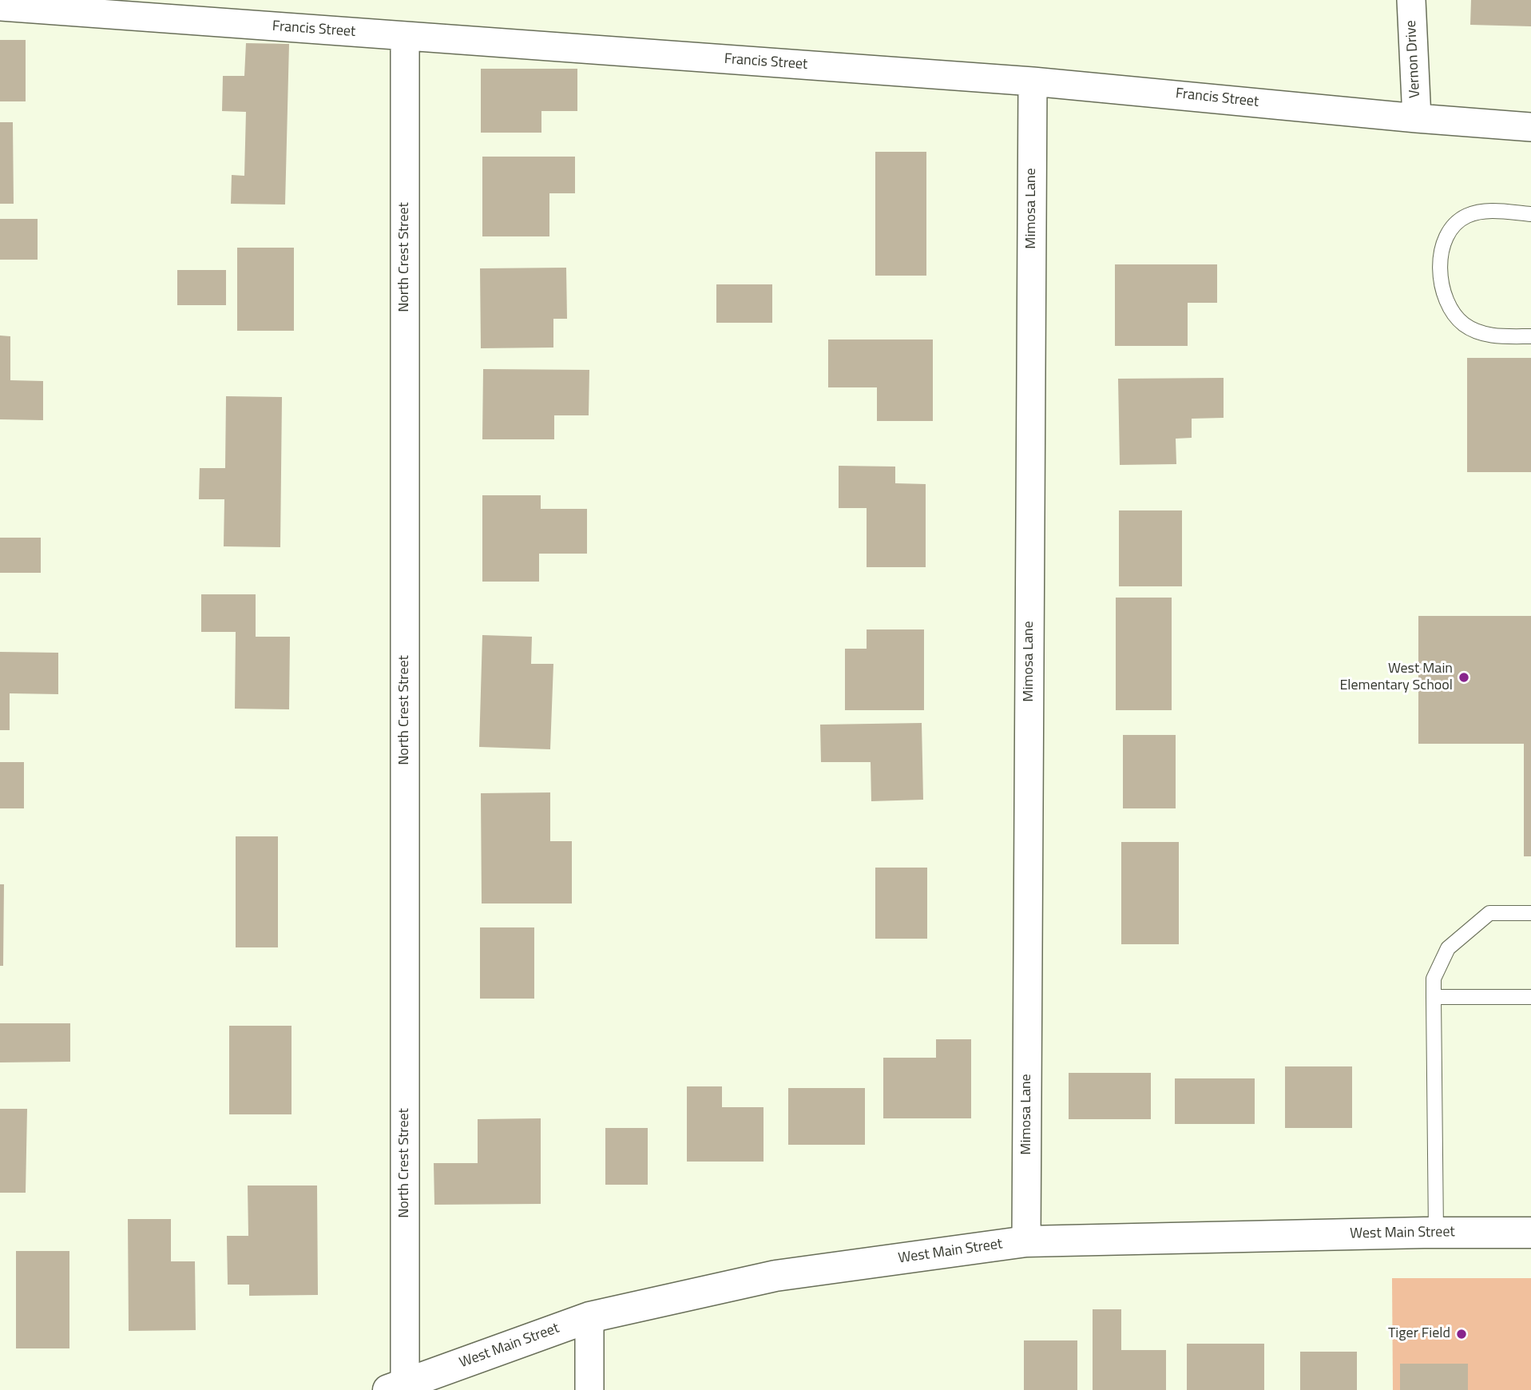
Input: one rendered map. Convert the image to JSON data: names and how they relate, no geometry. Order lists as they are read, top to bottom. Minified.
{"streets":{"main road":["West Main Street"],"street":["Francis Street","Vernon Drive","Mimosa Lane","North Crest Street"]},"crossings":[["Francis Street","Vernon Drive"],["Francis Street","Mimosa Lane"],["Francis Street","North Crest Street"],["Mimosa Lane","West Main Street"],["North Crest Street","West Main Street"]],"places":["West Main Elementary School","Tiger Field"]}
